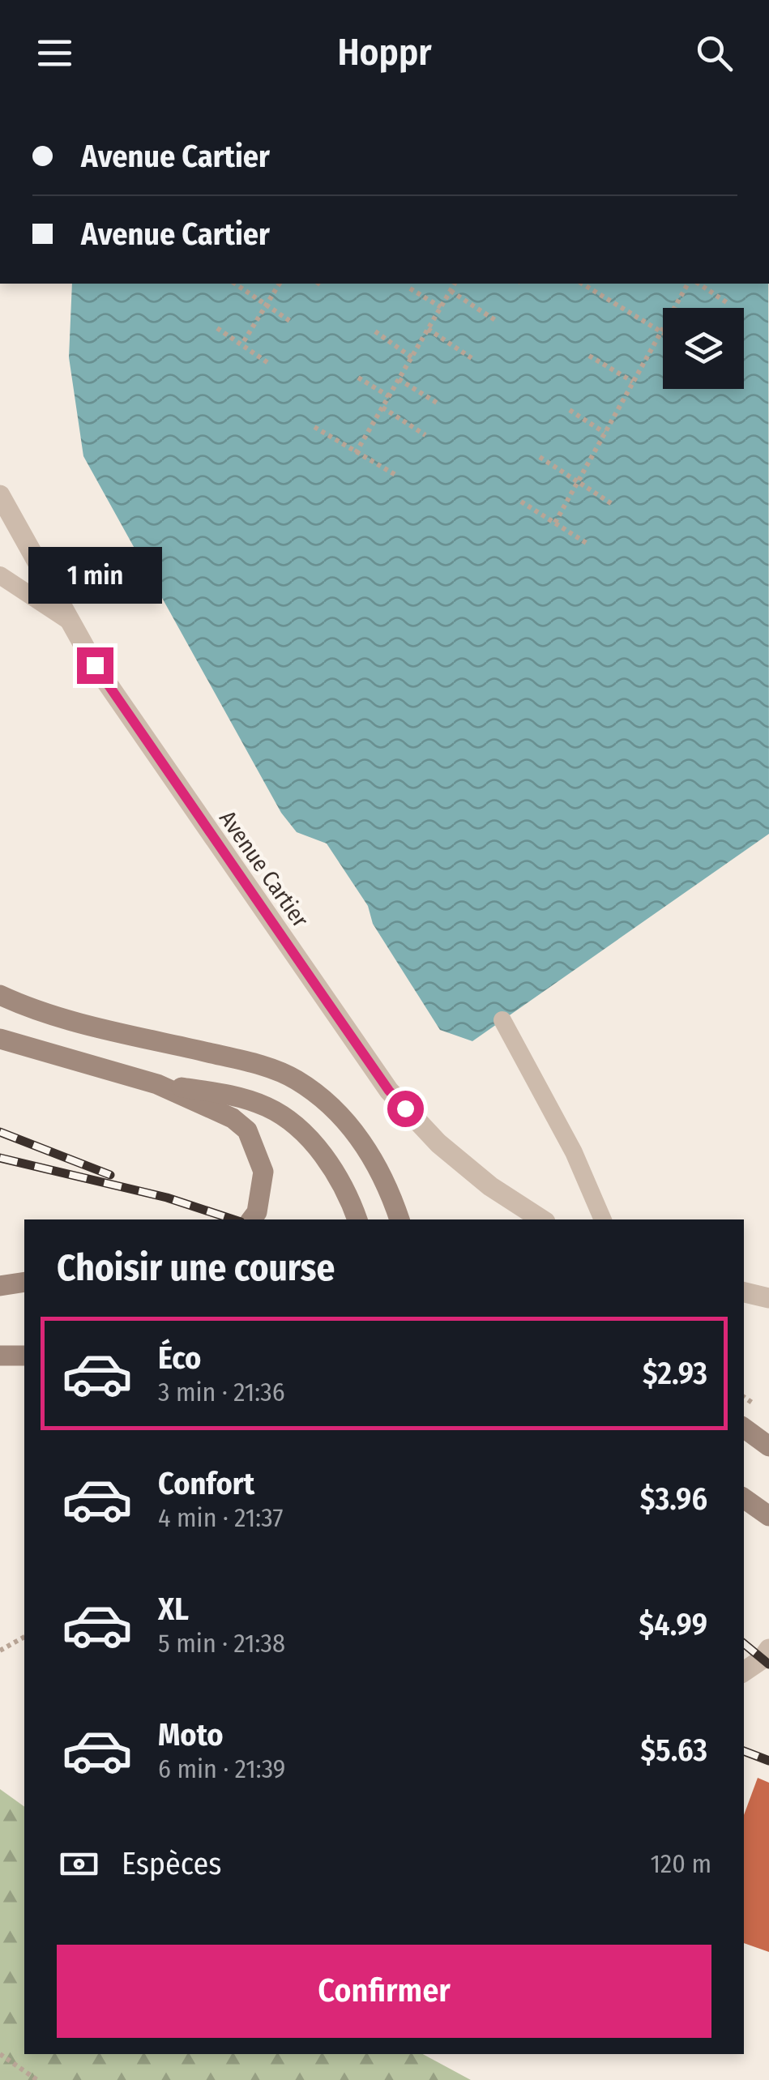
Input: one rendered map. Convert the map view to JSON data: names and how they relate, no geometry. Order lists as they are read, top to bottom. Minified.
{"streets":{"street":["Avenue Cartier"]},"page":{"header":"Hoppr","banner":["Avenue Cartier","Avenue Cartier"],"bubble":"1 min","heading":"Choisir une course","list":[{"name":"Éco","note":"3 min · 21:36","value":"$2.93"},{"name":"Confort","note":"4 min · 21:37","value":"$3.96"},{"name":"XL","note":"5 min · 21:38","value":"$4.99"},{"name":"Moto","note":"6 min · 21:39","value":"$5.63"}],"pay":["Espèces","120 m"],"buttons":"Confirmer"}}
